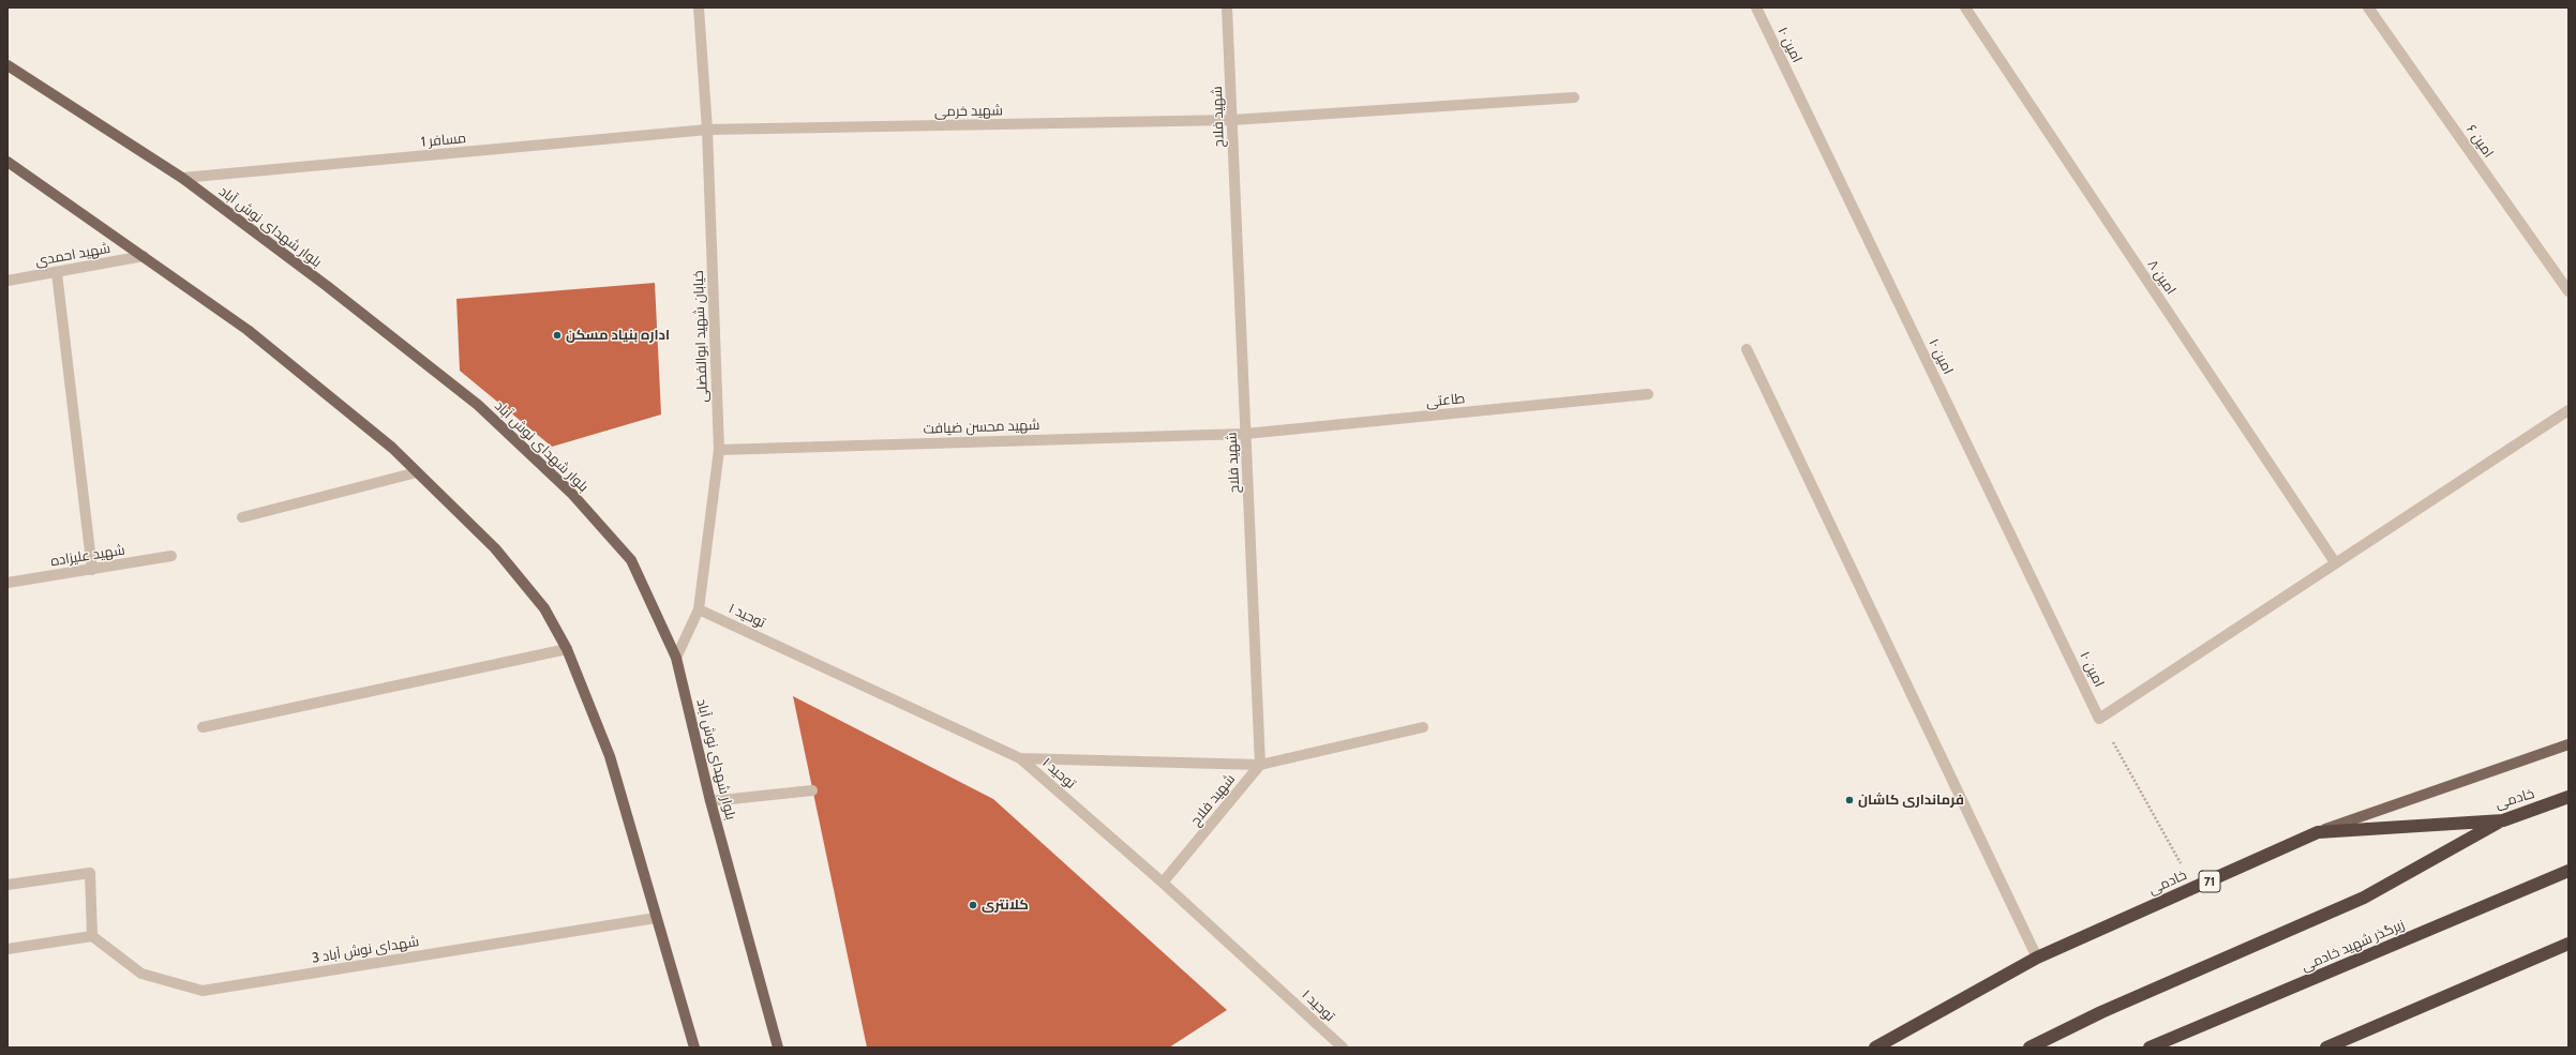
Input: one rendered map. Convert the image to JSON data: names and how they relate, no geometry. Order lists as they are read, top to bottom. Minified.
{"streets":{"highway":["خادمی","71","زیرگذر شهید خادمی"],"main road":["بلوار شهدای نوش آباد"],"street":["امین ۱۰","شهید خرمی","شهید فلاح","مسافر 1","امین ۶","شهید احمدی","امین ۸","خیابان شهید ابوالفضلی","طاعتی","شهید محسن ضیافت","شهید علیزاده","توحید ۱","شهدای نوش آباد 3"]},"crossings":[["شهید خرمی","شهید فلاح"],["شهید خرمی","مسافر 1"],["شهید خرمی","خیابان شهید ابوالفضلی"],["شهید فلاح","طاعتی"],["شهید فلاح","شهید محسن ضیافت"],["شهید فلاح","توحید ۱"],["مسافر 1","بلوار شهدای نوش آباد"],["مسافر 1","خیابان شهید ابوالفضلی"],["بلوار شهدای نوش آباد","خیابان شهید ابوالفضلی"],["خیابان شهید ابوالفضلی","شهید محسن ضیافت"],["خیابان شهید ابوالفضلی","توحید ۱"],["طاعتی","شهید محسن ضیافت"]],"places":["اداره بنیاد مسکن","فرمانداری کاشان","کلانتری"]}
